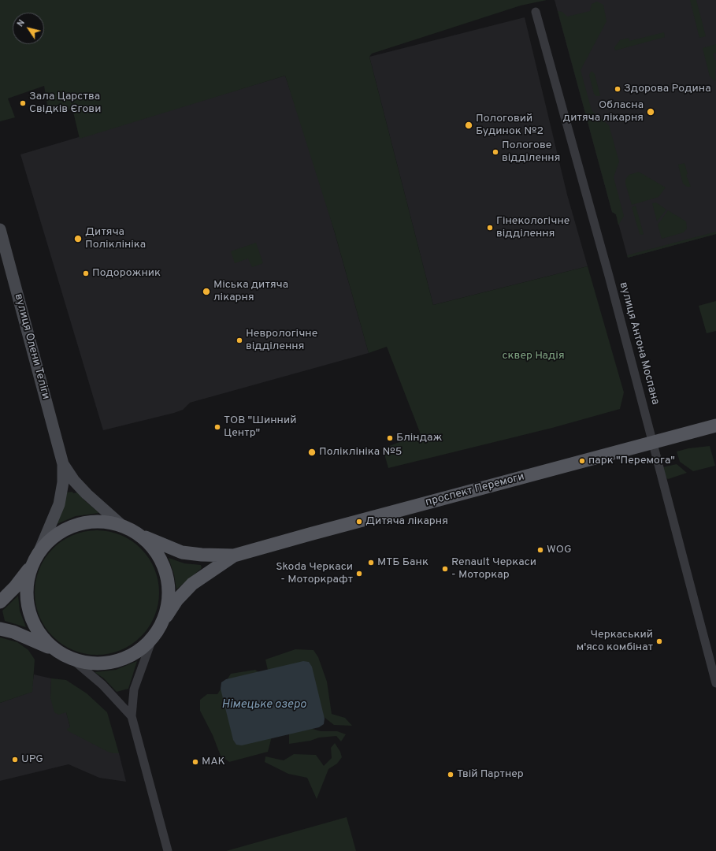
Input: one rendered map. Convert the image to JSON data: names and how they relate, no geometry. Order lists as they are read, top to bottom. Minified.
{"streets":{"main road":["проспект Перемоги"],"street":["вулиця Антона Моспана","вулиця Олени Теліги"]},"crossings":[["вулиця Антона Моспана","проспект Перемоги"]],"water":["Німецьке озеро"],"parks":["сквер Надія"],"places":["Здорова Родина","Зала Царства Свідків Єгови","Обласна дитяча лікарня","Пологовий Будинок №2","Пологове відділення","Гінекологічне відділення","Дитяча Поліклініка","Подорожник","Міська дитяча лікарня","Неврологічне відділення","ТОВ \"Шинний Центр\"","Бліндаж","Поліклініка №5","парк \"Перемога\"","Дитяча лікарня","WOG","МТБ Банк","Renault Черкаси - Моторкар","Skoda Черкаси - Моторкрафт","Черкаський м'ясо комбінат","UPG","МАК","Твій Партнер"],"north":"top left"}
